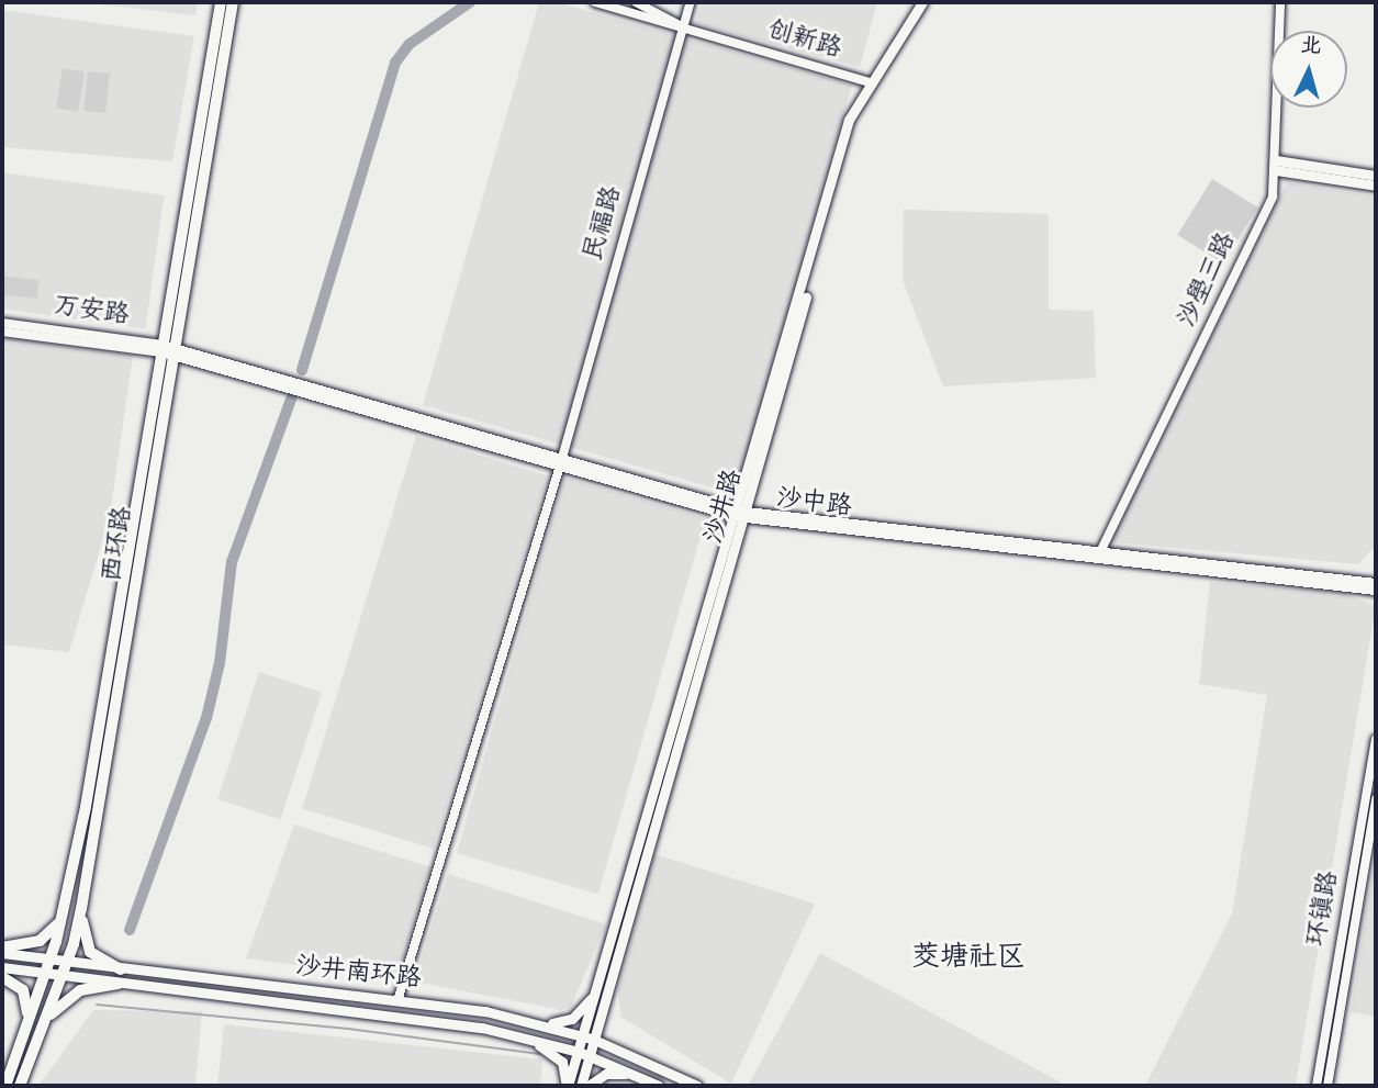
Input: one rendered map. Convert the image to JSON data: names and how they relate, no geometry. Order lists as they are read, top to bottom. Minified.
{"streets":{"main road":["沙井路","西环路","沙井南环路"],"street":["创新路","民福路","沙壆三路","万安路","沙中路","环镇路"]},"crossings":[["创新路","民福路"],["创新路","沙井路"],["民福路","沙中路"],["民福路","沙井南环路"],["沙壆三路","沙中路"],["万安路","沙中路"],["万安路","西环路"],["沙中路","沙井路"],["沙中路","西环路"],["沙井路","沙井南环路"],["西环路","沙井南环路"]],"districts":["茭塘社区"],"north":"top"}
